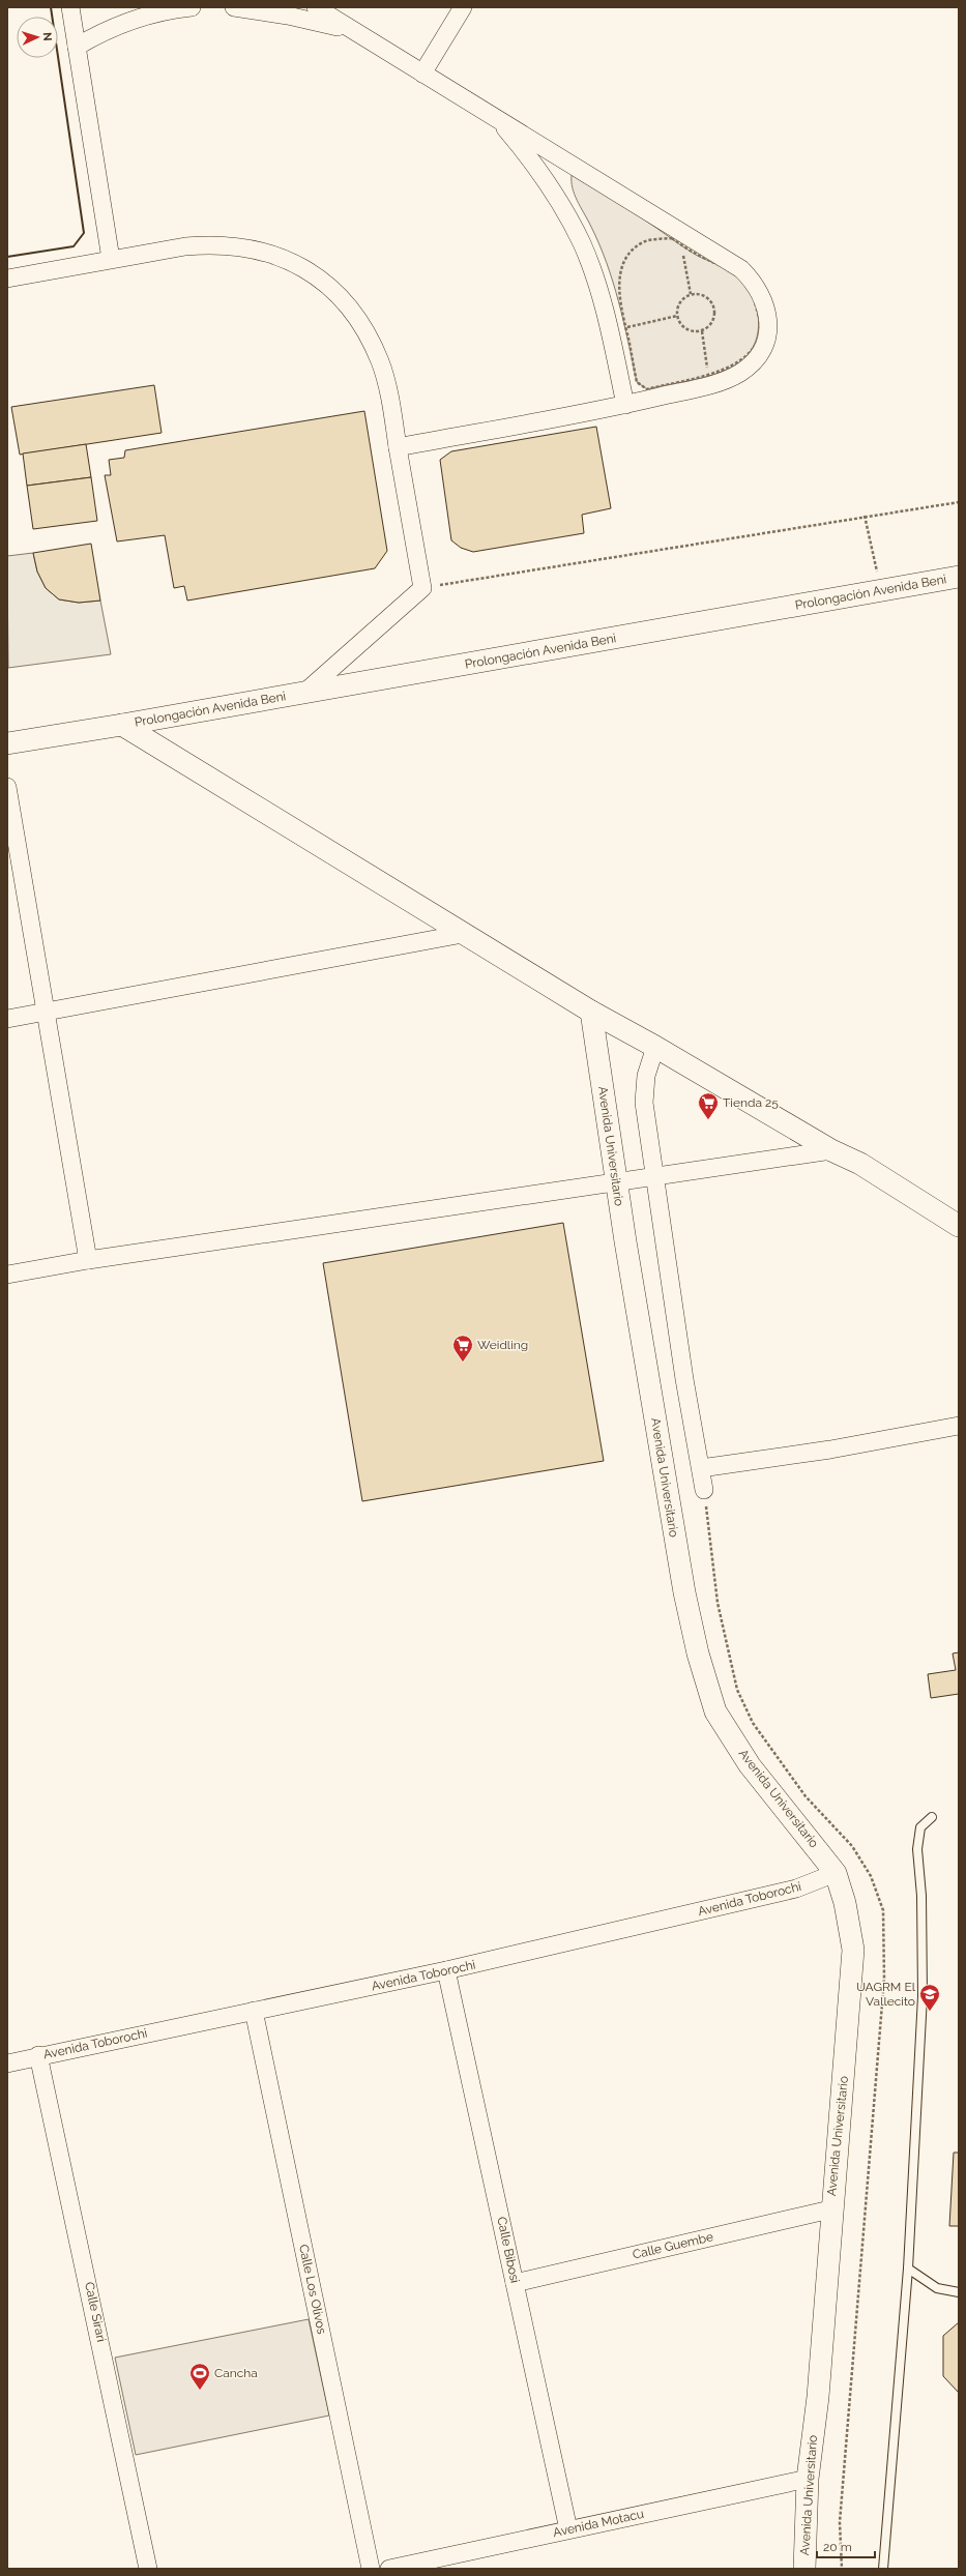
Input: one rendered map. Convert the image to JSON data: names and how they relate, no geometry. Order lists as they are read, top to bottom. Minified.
{"streets":{"street":["Prolongación Avenida Beni","Avenida Universitario","Avenida Toborochi","Calle Guembe","Calle Bibosi","Calle Los Olivos","Calle Sirari","Avenida Motacu"]},"crossings":[["Avenida Universitario","Avenida Toborochi"],["Avenida Universitario","Calle Guembe"],["Avenida Universitario","Avenida Motacu"],["Avenida Toborochi","Calle Bibosi"],["Avenida Toborochi","Calle Los Olivos"],["Avenida Toborochi","Calle Sirari"],["Calle Guembe","Calle Bibosi"],["Calle Bibosi","Avenida Motacu"]],"places":{"supermarket":["Tienda 25","Weidling"],"school or university":["UAGRM El Vallecito"],"sports":["Cancha"]},"scale_bar":"20 m","north":"right"}
